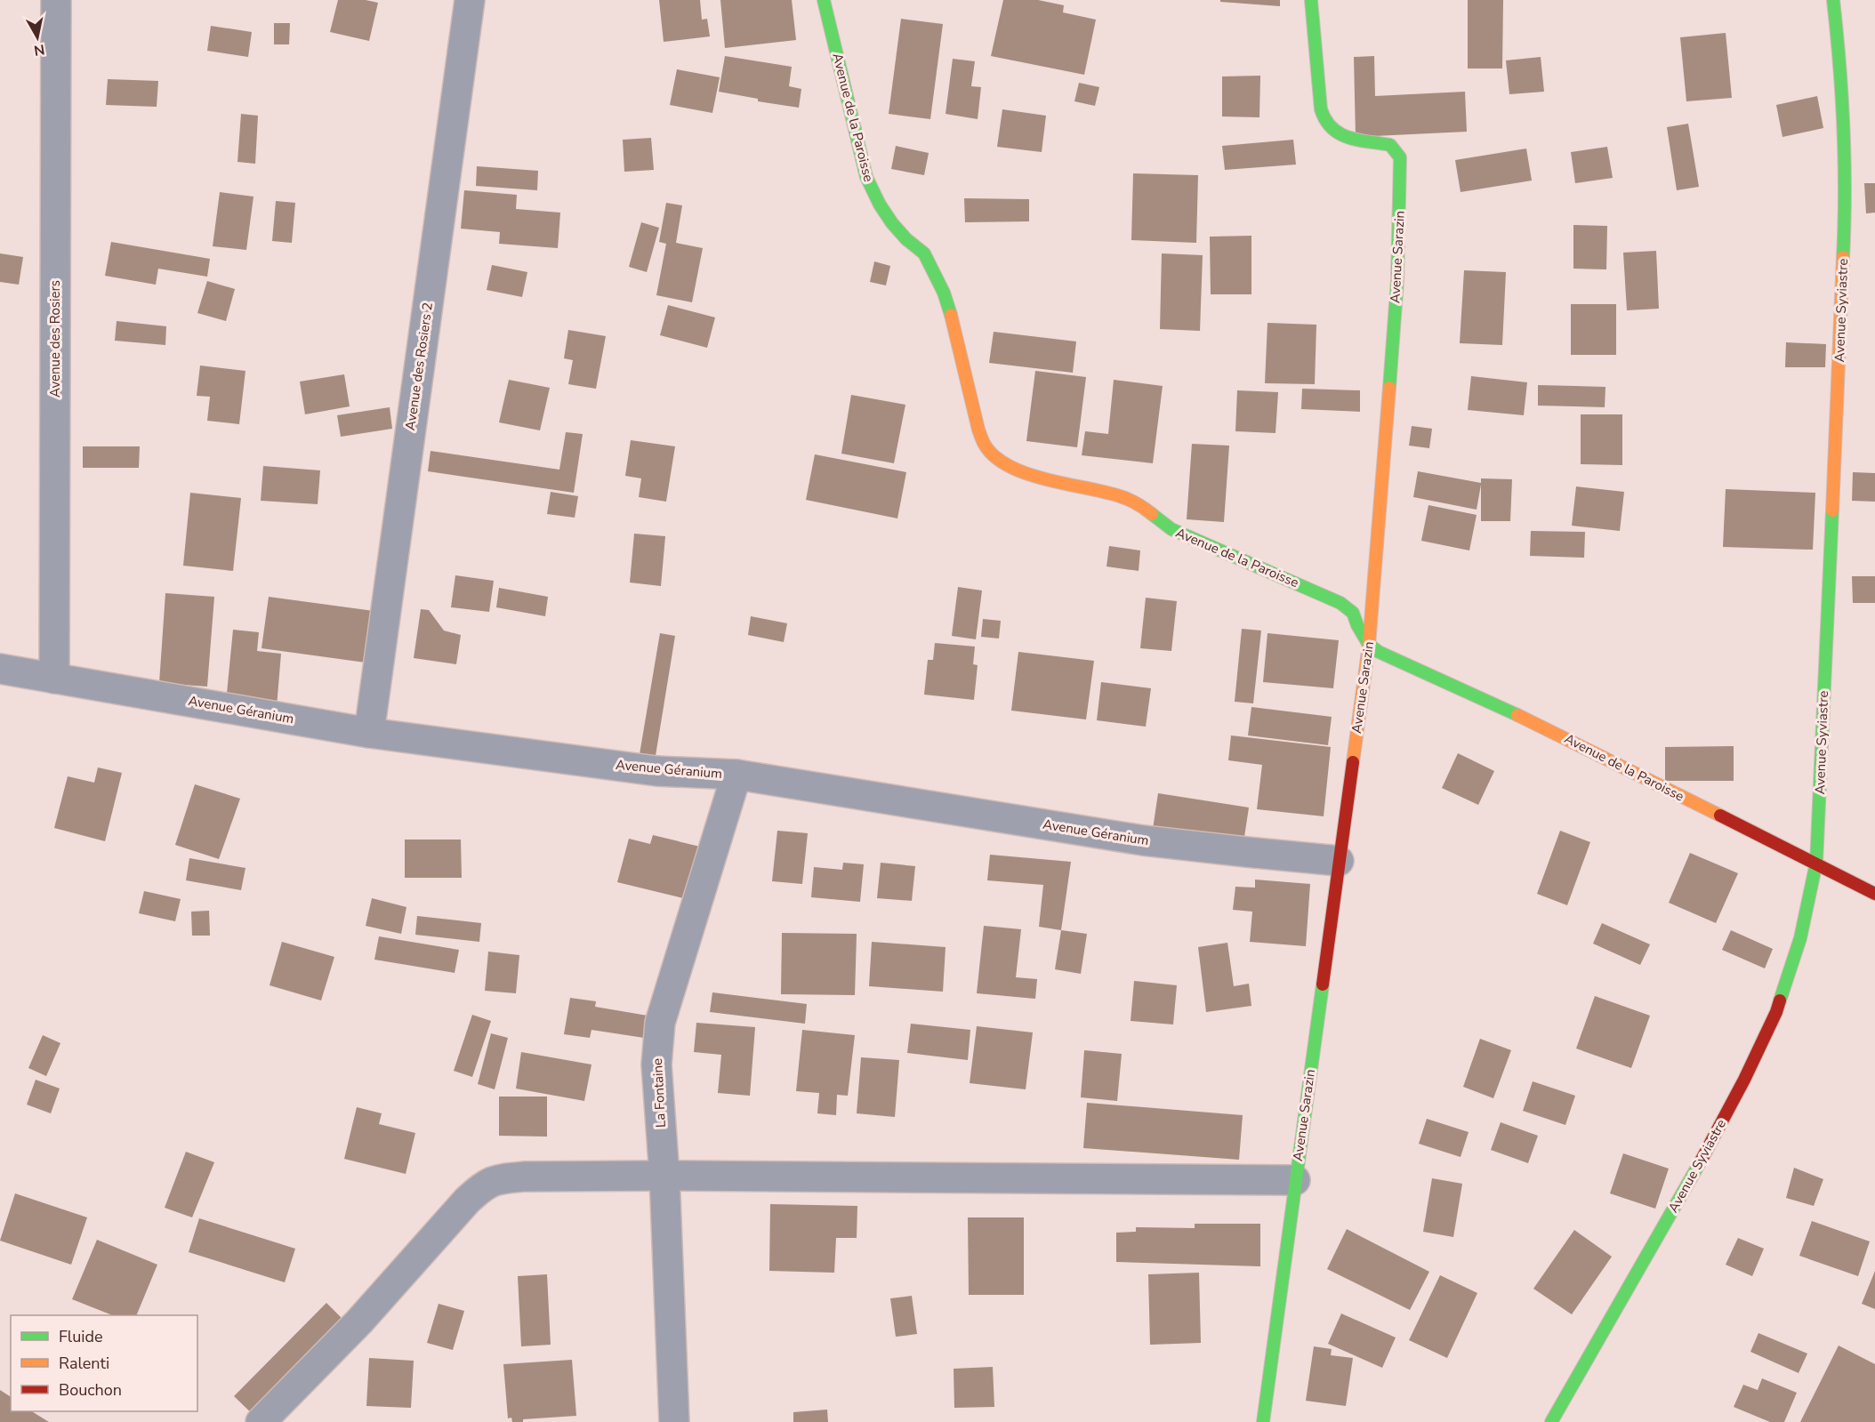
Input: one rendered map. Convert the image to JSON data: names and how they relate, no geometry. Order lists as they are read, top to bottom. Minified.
{"streets":{"street":["Avenue de la Paroisse","Avenue Sarazin","Avenue Syviastre","Avenue des Rosiers","Avenue des Rosiers 2","Avenue Géranium","La Fontaine"]},"crossings":[["Avenue de la Paroisse","Avenue Sarazin"],["Avenue de la Paroisse","Avenue Syviastre"],["Avenue Sarazin","Avenue Géranium"],["Avenue des Rosiers","Avenue Géranium"],["Avenue des Rosiers 2","Avenue Géranium"],["Avenue Géranium","La Fontaine"]],"legend":["Fluide","Ralenti","Bouchon"],"north":"bottom"}
